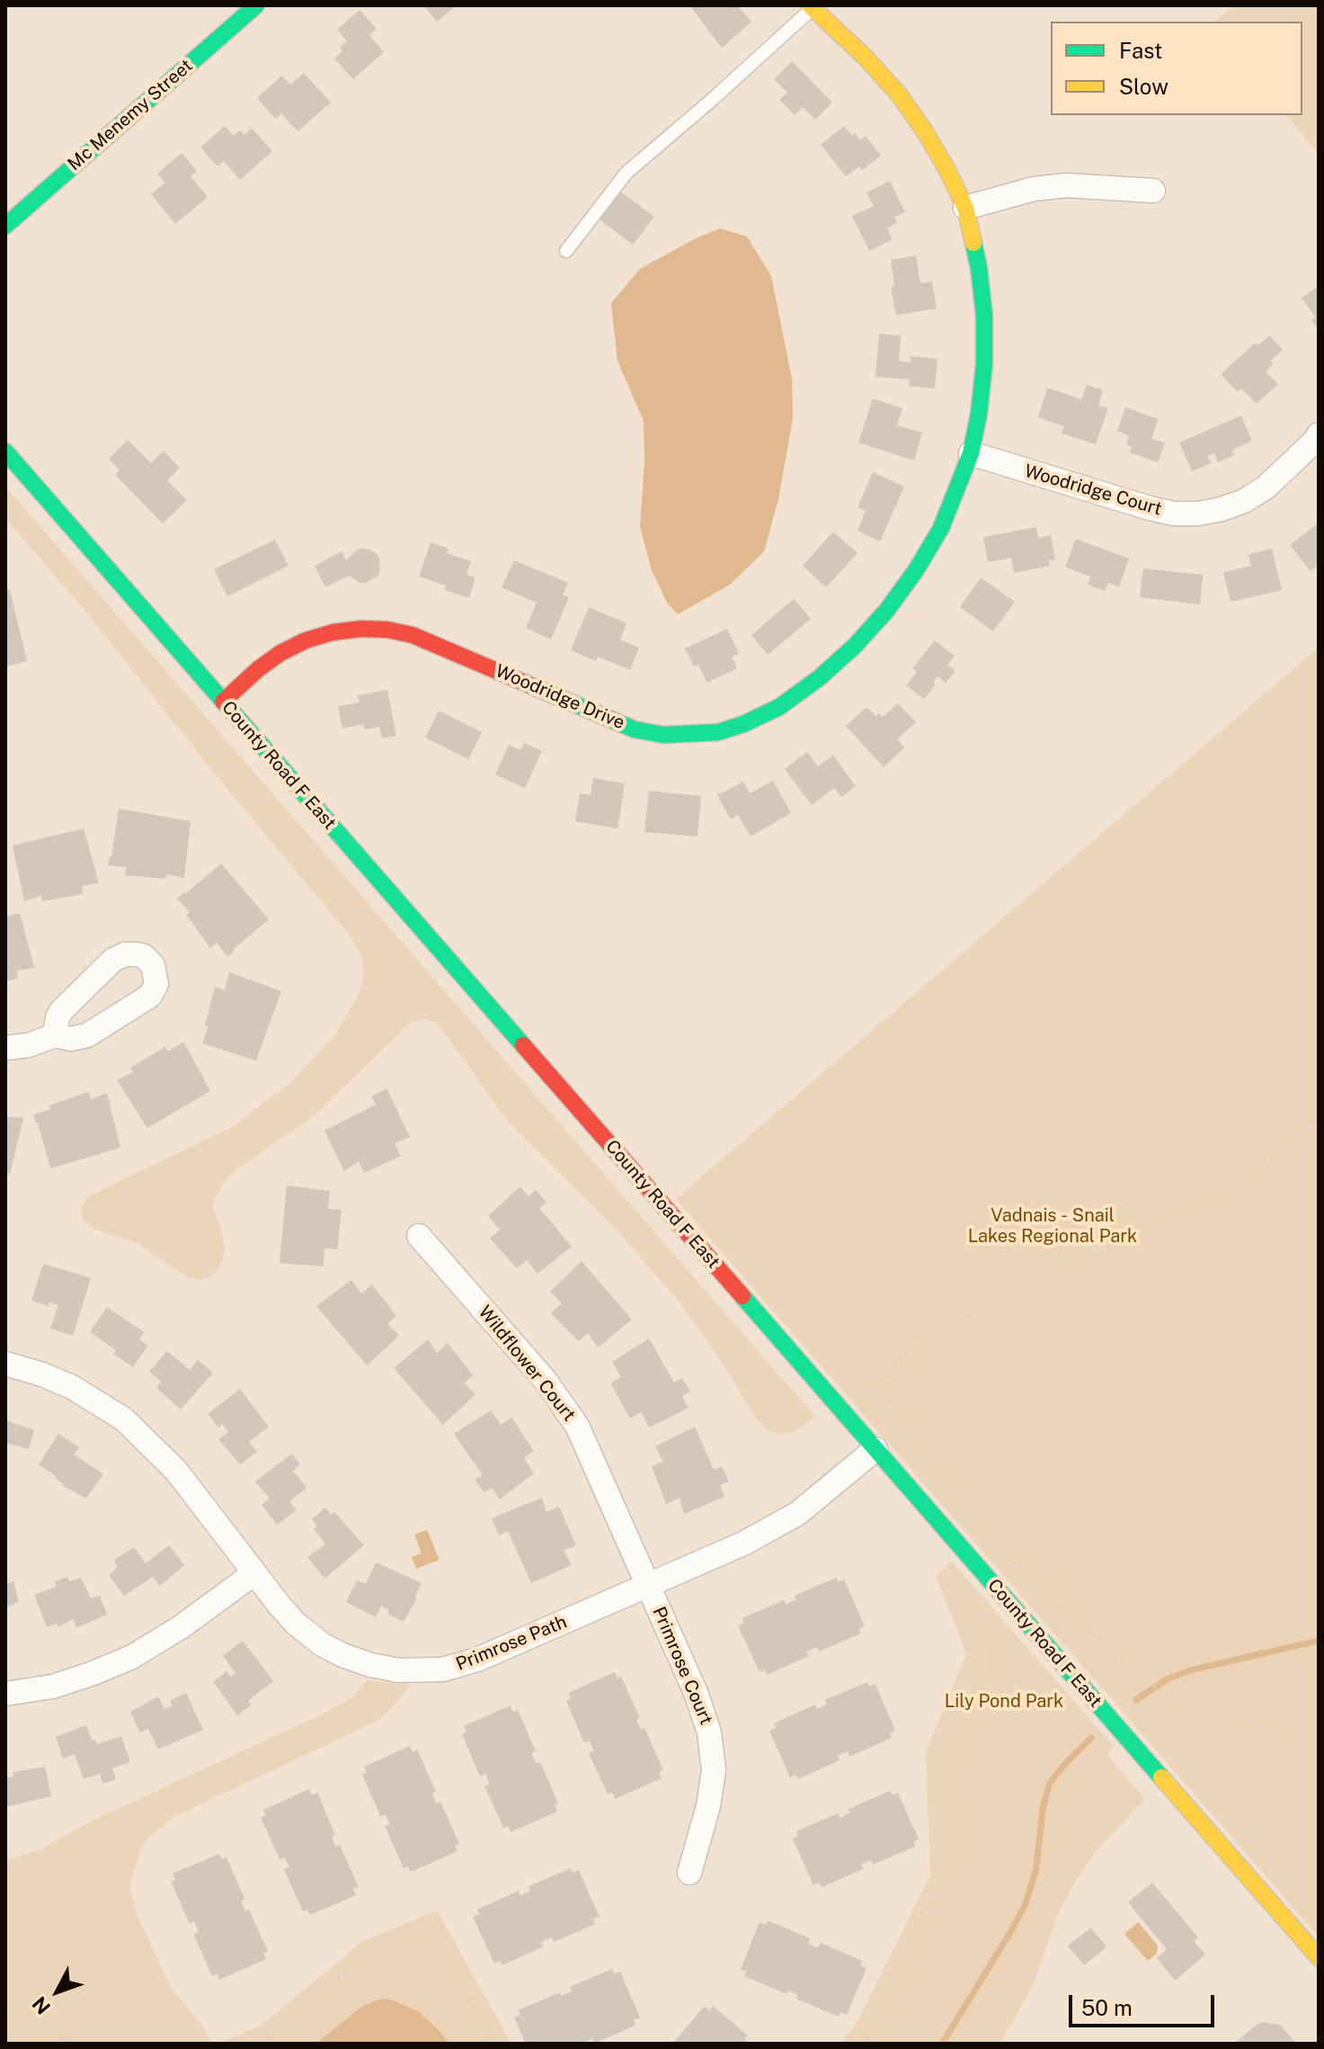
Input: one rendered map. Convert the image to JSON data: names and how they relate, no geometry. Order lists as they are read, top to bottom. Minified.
{"streets":{"street":["Mc Menemy Street","Woodridge Court","Woodridge Drive","County Road F East","Wildflower Court","Primrose Path","Primrose Court"]},"crossings":[["Woodridge Court","Woodridge Drive"],["Woodridge Drive","County Road F East"],["County Road F East","Primrose Path"],["Wildflower Court","Primrose Path"],["Wildflower Court","Primrose Court"],["Primrose Path","Primrose Court"]],"parks":["Vadnais - Snail Lakes Regional Park","Lily Pond Park"],"legend":["Fast","Slow"],"scale_bar":"50 m","north":"bottom left"}
